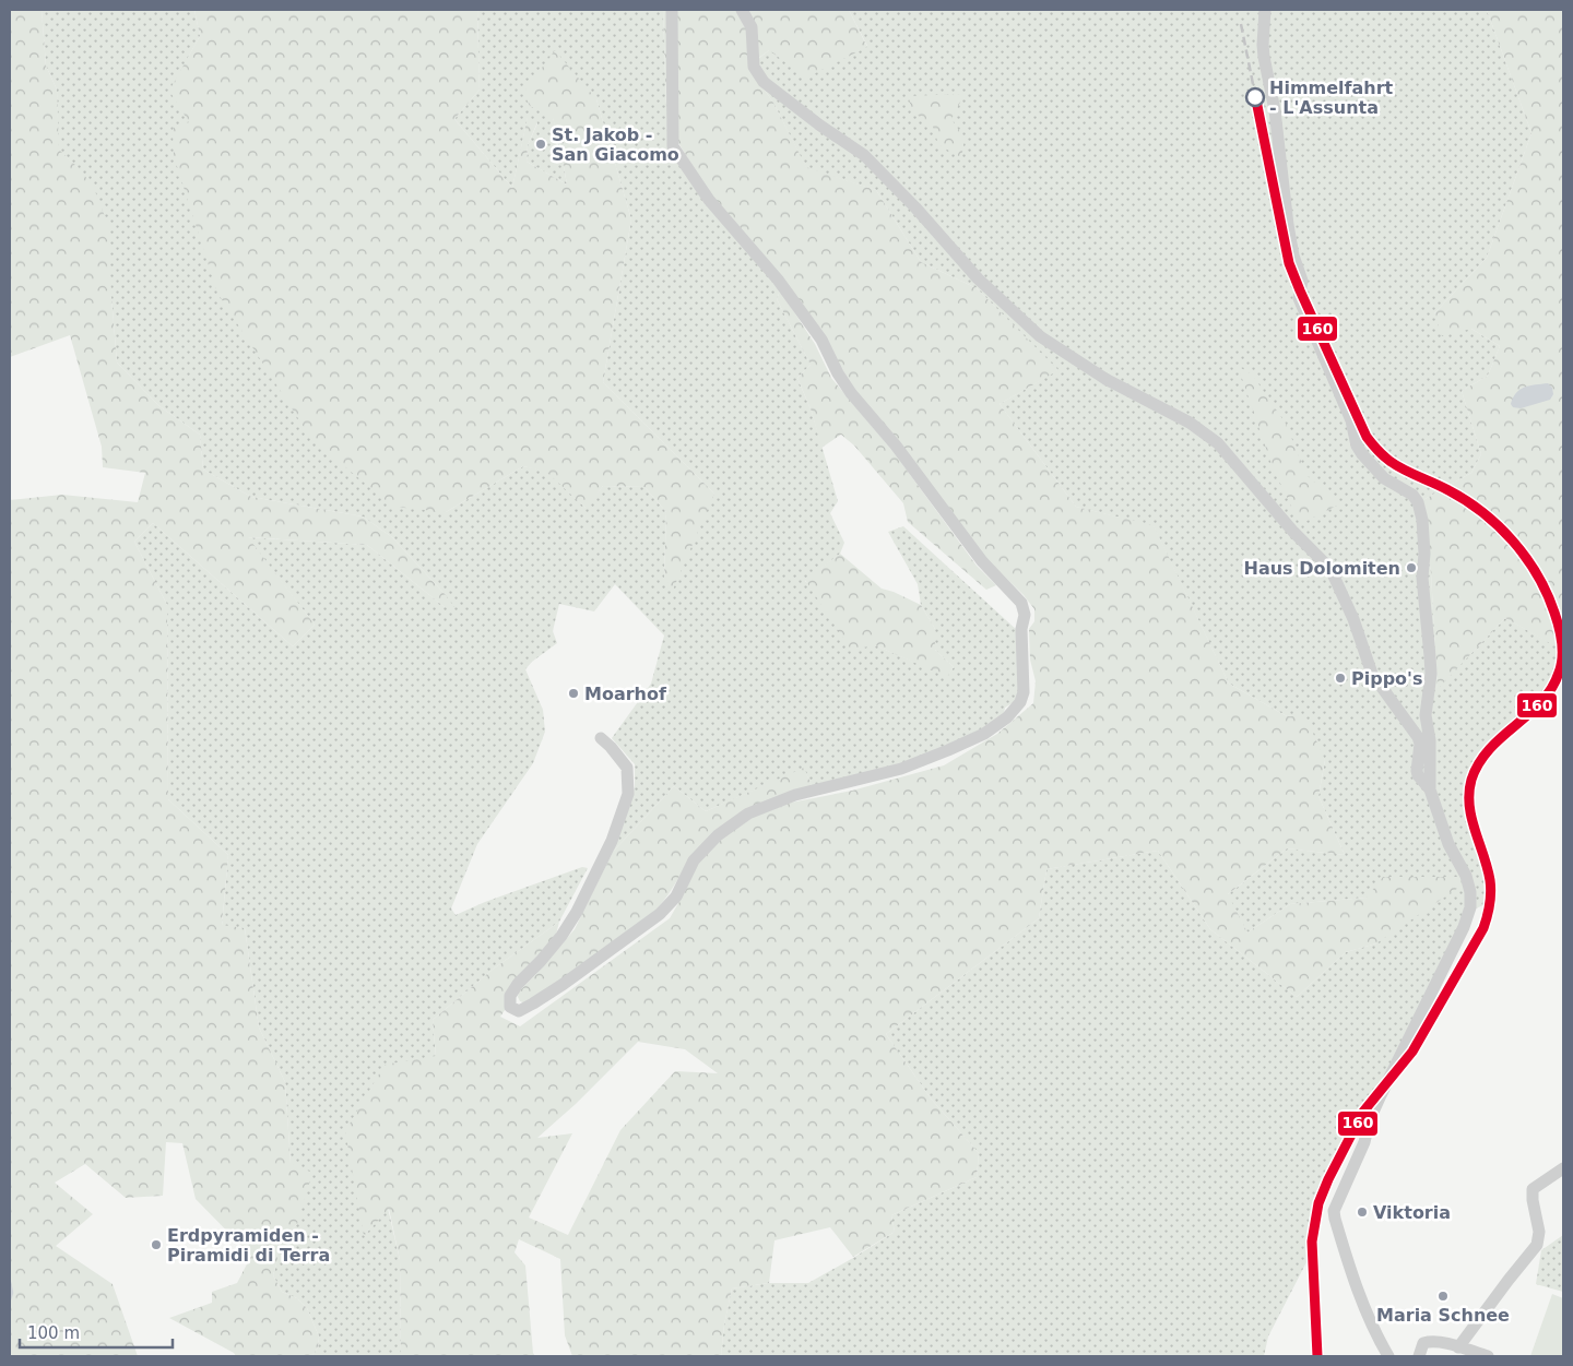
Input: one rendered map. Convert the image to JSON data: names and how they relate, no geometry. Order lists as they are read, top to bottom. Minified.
{"places":["Himmelfahrt - L'Assunta","St. Jakob - San Giacomo","Haus Dolomiten","Pippo's","Moarhof","Viktoria","Erdpyramiden - Piramidi di Terra","Maria Schnee"],"lines":["transit line 160"],"scale_bar":"100 m"}
